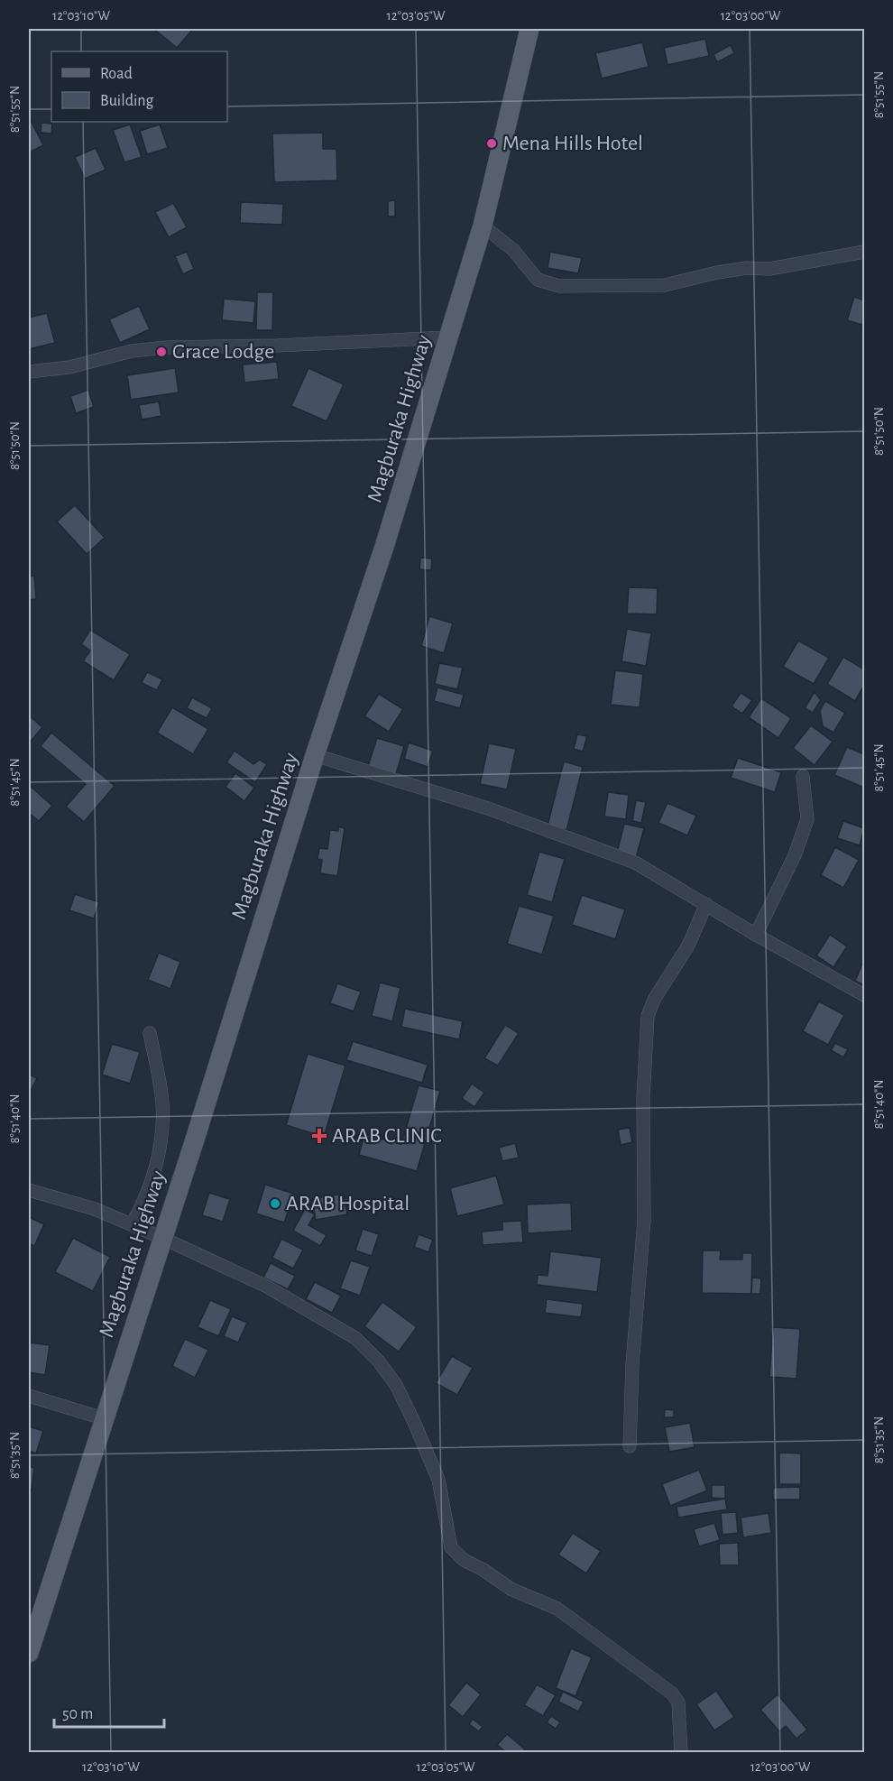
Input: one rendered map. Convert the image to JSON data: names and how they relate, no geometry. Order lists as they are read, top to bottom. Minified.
{"streets":{"main road":["Magburaka Highway"]},"places":{"other":["Mena Hills Hotel","Grace Lodge","ARAB Hospital"],"health":["ARAB CLINIC"]},"legend":["Road","Building"],"scale_bar":"50 m","coordinates":["12°03'10\"W","12°03'05\"W","12°03'00\"W","8°51'55\"N","8°51'50\"N","8°51'45\"N","8°51'40\"N","8°51'35\"N"]}
